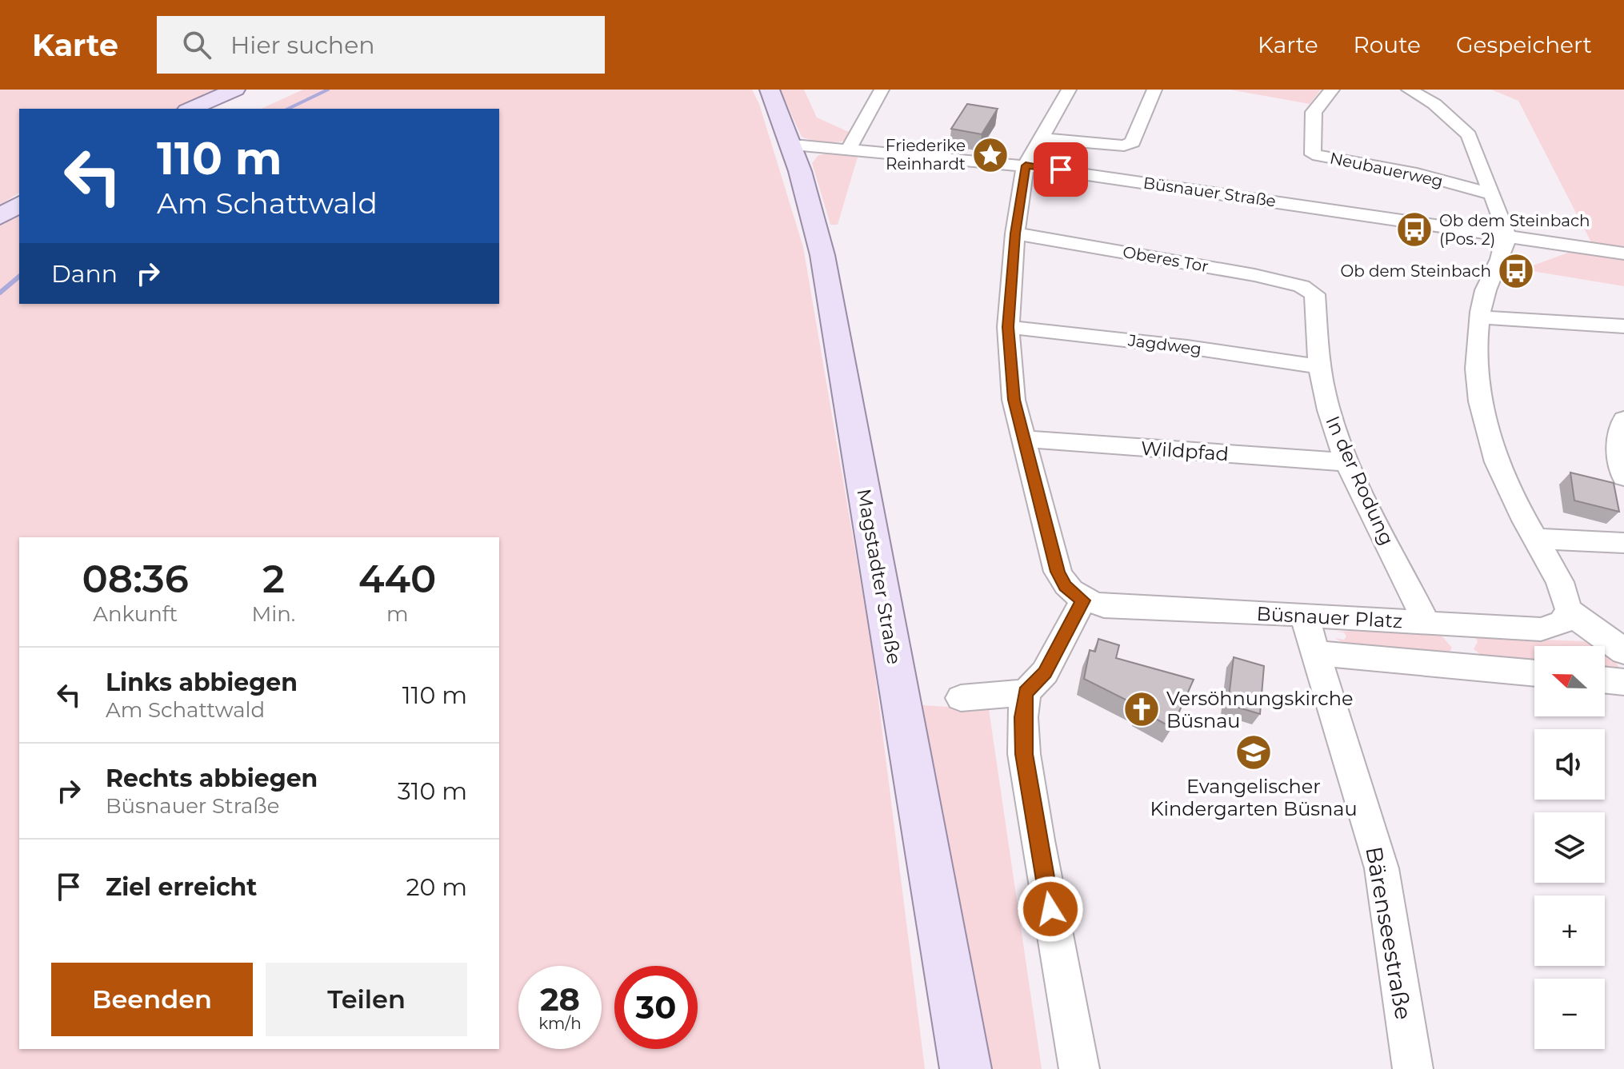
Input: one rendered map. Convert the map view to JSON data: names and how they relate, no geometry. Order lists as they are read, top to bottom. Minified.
{"streets":{"main road":["Magstadter Straße"],"street":["Neubauerweg","Büsnauer Straße","Oberes Tor","Jagdweg","Wildpfad","In der Rodung","Büsnauer Platz","Bärenseestraße"]},"crossings":[["Büsnauer Straße","Magstadter Straße"],["Oberes Tor","In der Rodung"],["Jagdweg","In der Rodung"],["Wildpfad","In der Rodung"],["In der Rodung","Büsnauer Platz"],["Büsnauer Platz","Bärenseestraße"]],"places":{"place":["Friederike Reinhardt"],"bus stop":["Ob dem Steinbach (Pos. 2)","Ob dem Steinbach"],"church":["Versöhnungskirche Büsnau"],"school or university":["Evangelischer Kindergarten Büsnau"]},"north":"left","page":{"header":"Karte","search":"Hier suchen","nav":["Karte","Route","Gespeichert"],"turn":["110 m","Am Schattwald"],"then":"Dann","eta":["08:36","Ankunft","2","Min.","440","m"],"map_buttons":["+","−"],"list":[{"name":"Links abbiegen","note":"Am Schattwald","value":"110 m"},{"name":"Rechts abbiegen","note":"Büsnauer Straße","value":"310 m"},{"name":"Ziel erreicht","value":"20 m"}],"buttons":["Beenden","Teilen"],"speed":"28 km/h","limit":"30"}}
